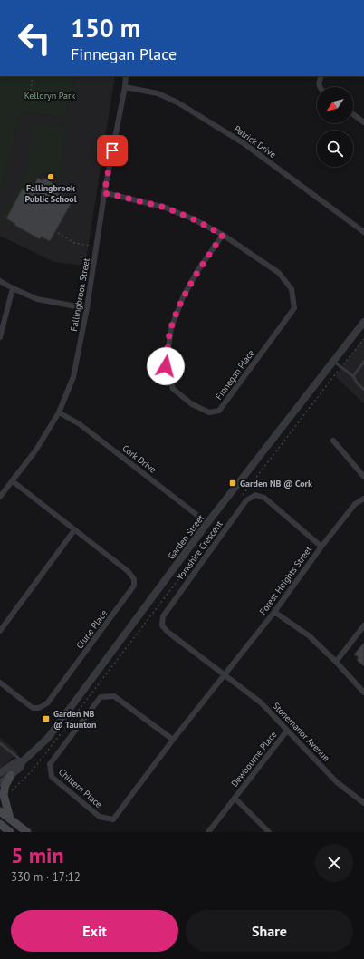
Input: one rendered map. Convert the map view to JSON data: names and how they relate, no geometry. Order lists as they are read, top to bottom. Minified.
{"streets":{"street":["Patrick Drive","Fallingbrook Street","Finnegan Place","Cork Drive","Garden Street","Yorkshire Crescent","Forest Heights Street","Clune Place","Stonemanor Avenue","Dewbourne Place","Chiltern Place"]},"crossings":[["Patrick Drive","Fallingbrook Street"],["Fallingbrook Street","Finnegan Place"],["Fallingbrook Street","Cork Drive"],["Fallingbrook Street","Clune Place"],["Cork Drive","Garden Street"],["Yorkshire Crescent","Forest Heights Street"],["Yorkshire Crescent","Stonemanor Avenue"],["Yorkshire Crescent","Chiltern Place"],["Forest Heights Street","Stonemanor Avenue"],["Forest Heights Street","Chiltern Place"],["Stonemanor Avenue","Dewbourne Place"],["Stonemanor Avenue","Chiltern Place"]],"parks":["Kelloryn Park"],"places":{"other":["Fallingbrook Public School"],"transit":["Garden NB @ Cork","Garden NB @ Taunton"]},"north":"bottom left","page":{"turn":["150 m","Finnegan Place"],"heading":["5 min","330 m · 17:12"],"buttons":["Exit","Share"]}}
